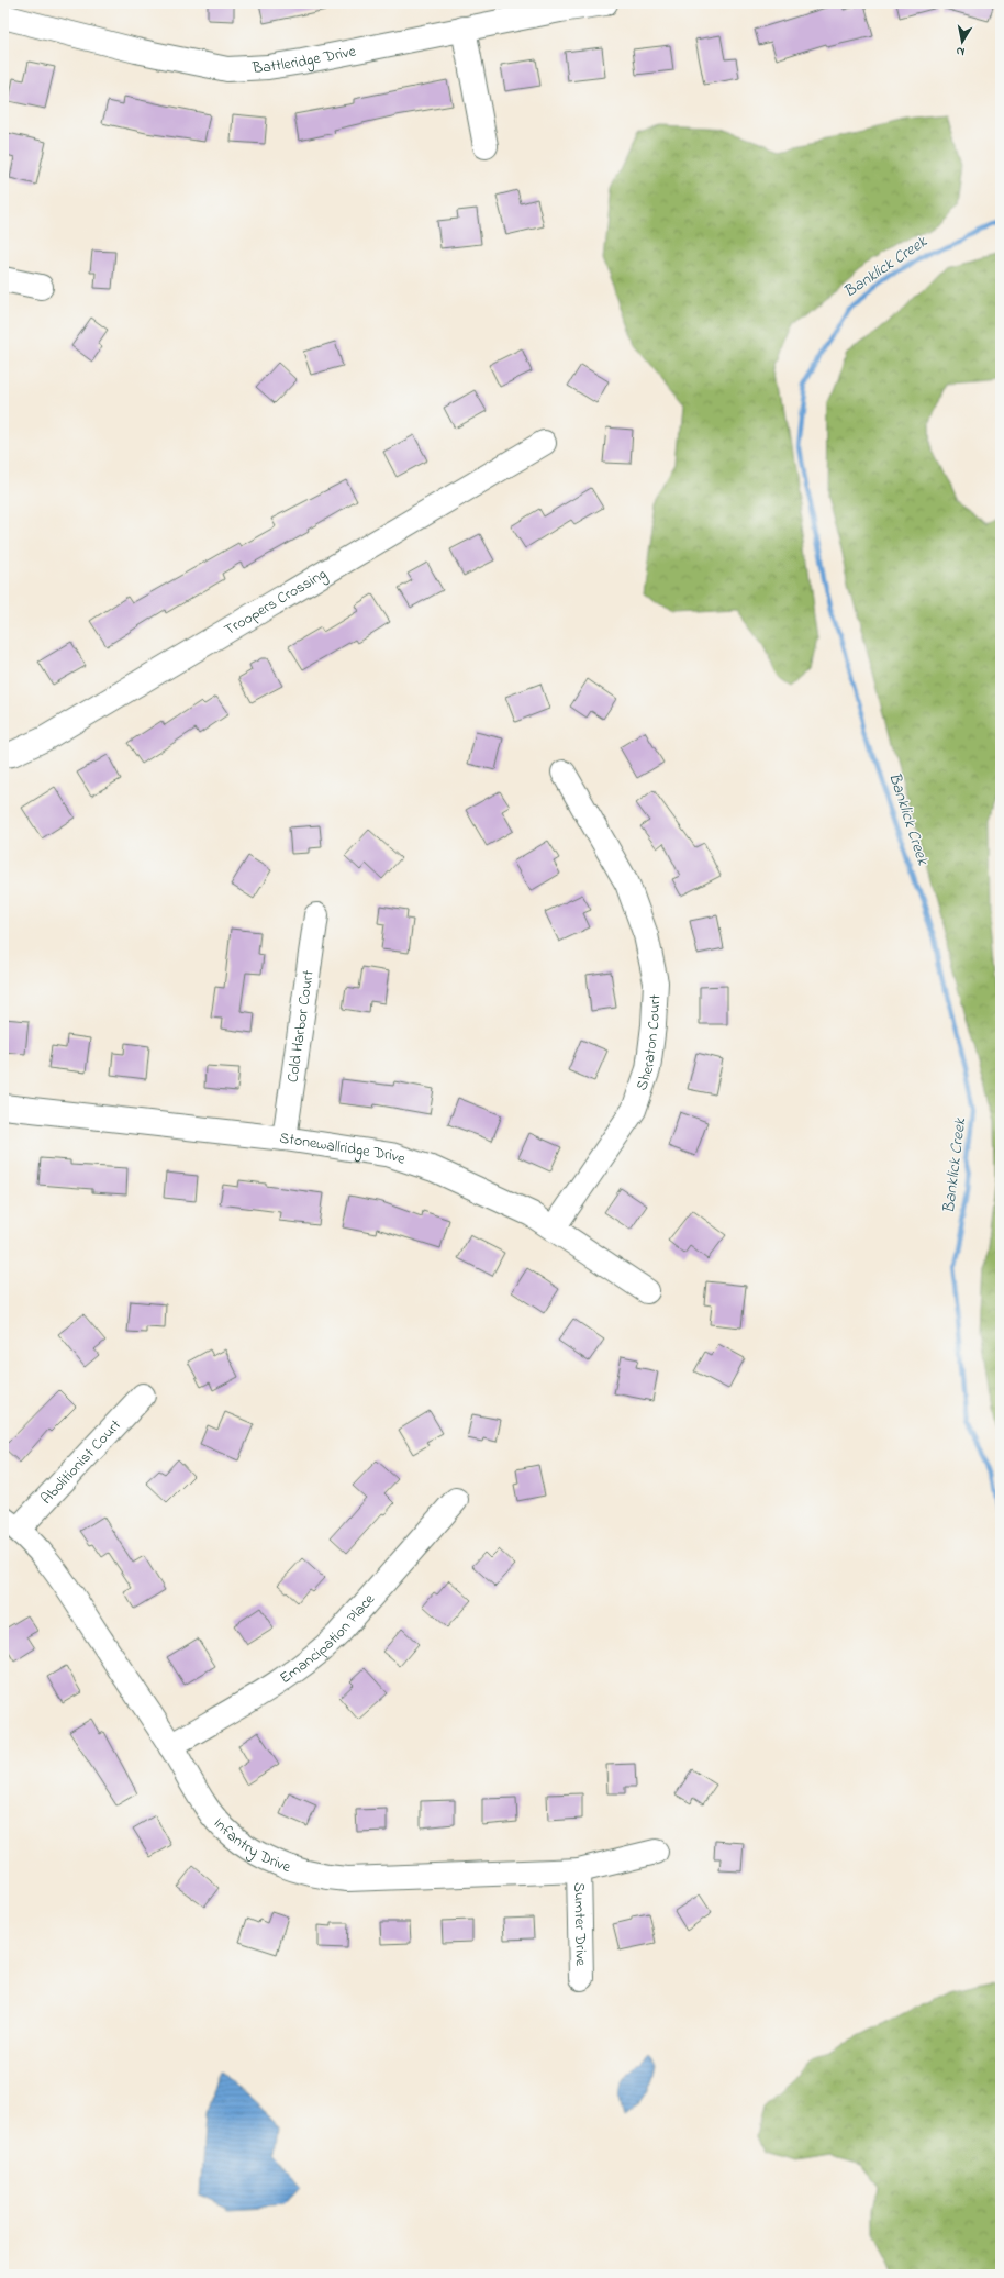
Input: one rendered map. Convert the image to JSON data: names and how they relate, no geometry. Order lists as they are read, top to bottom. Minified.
{"streets":{"street":["Battleridge Drive","Troopers Crossing","Cold Harbor Court","Sheraton Court","Stonewallridge Drive","Abolitionist Court","Emancipation Place","Infantry Drive","Sumter Drive"]},"crossings":[["Cold Harbor Court","Stonewallridge Drive"],["Sheraton Court","Stonewallridge Drive"],["Abolitionist Court","Infantry Drive"],["Emancipation Place","Infantry Drive"],["Infantry Drive","Sumter Drive"]],"water":["Banklick Creek"],"north":"bottom"}
